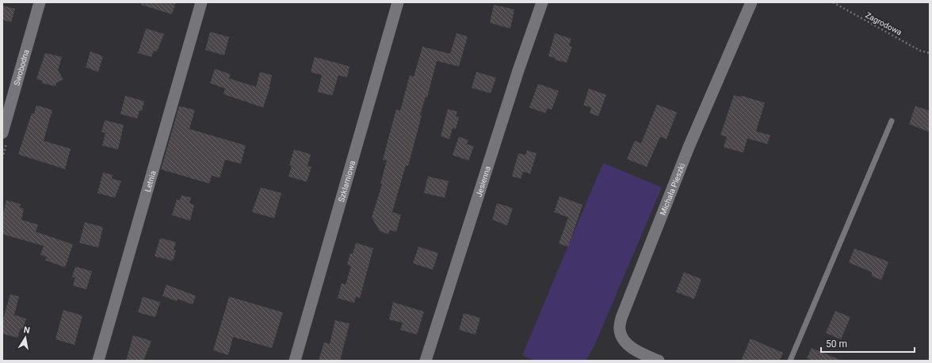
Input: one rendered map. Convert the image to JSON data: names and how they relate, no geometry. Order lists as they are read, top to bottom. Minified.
{"streets":{"street":["Swobodna","Jesienna","Letnia","Szklarniowa","Michała Pieszki"],"path":["Zagrodowa"]},"scale_bar":"50 m","north":"top"}
